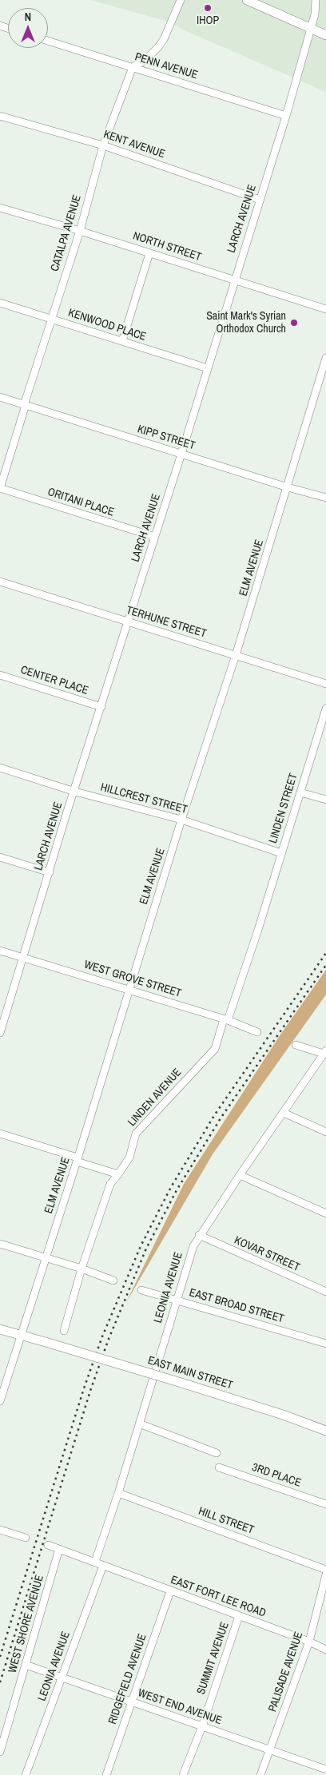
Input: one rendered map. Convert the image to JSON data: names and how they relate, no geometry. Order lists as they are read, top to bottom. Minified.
{"streets":{"main road":["EAST MAIN STREET"],"street":["PENN AVENUE","KENT AVENUE","LARCH AVENUE","CATALPA AVENUE","NORTH STREET","KENWOOD PLACE","KIPP STREET","ORITANI PLACE","ELM AVENUE","TERHUNE STREET","CENTER PLACE","HILLCREST STREET","LINDEN STREET","WEST GROVE STREET","LINDEN AVENUE","KOVAR STREET","LEONIA AVENUE","EAST BROAD STREET","3RD PLACE","HILL STREET","EAST FORT LEE ROAD","WEST SHORE AVENUE","SUMMIT AVENUE","PALISADE AVENUE","RIDGEFIELD AVENUE","WEST END AVENUE"]},"crossings":[["PENN AVENUE","LARCH AVENUE"],["PENN AVENUE","CATALPA AVENUE"],["KENT AVENUE","LARCH AVENUE"],["KENT AVENUE","CATALPA AVENUE"],["LARCH AVENUE","NORTH STREET"],["LARCH AVENUE","KENWOOD PLACE"],["LARCH AVENUE","KIPP STREET"],["LARCH AVENUE","ORITANI PLACE"],["LARCH AVENUE","TERHUNE STREET"],["LARCH AVENUE","CENTER PLACE"],["LARCH AVENUE","HILLCREST STREET"],["LARCH AVENUE","WEST GROVE STREET"],["CATALPA AVENUE","NORTH STREET"],["CATALPA AVENUE","KENWOOD PLACE"],["CATALPA AVENUE","KIPP STREET"],["CATALPA AVENUE","ORITANI PLACE"],["KIPP STREET","ELM AVENUE"],["ELM AVENUE","TERHUNE STREET"],["ELM AVENUE","HILLCREST STREET"],["ELM AVENUE","WEST GROVE STREET"],["ELM AVENUE","EAST MAIN STREET"],["HILLCREST STREET","LINDEN STREET"],["LINDEN STREET","LINDEN AVENUE"],["WEST GROVE STREET","LINDEN AVENUE"],["KOVAR STREET","LEONIA AVENUE"],["LEONIA AVENUE","EAST BROAD STREET"],["LEONIA AVENUE","HILL STREET"],["LEONIA AVENUE","EAST FORT LEE ROAD"],["LEONIA AVENUE","WEST END AVENUE"],["EAST FORT LEE ROAD","SUMMIT AVENUE"],["EAST FORT LEE ROAD","PALISADE AVENUE"],["EAST FORT LEE ROAD","RIDGEFIELD AVENUE"],["WEST SHORE AVENUE","WEST END AVENUE"],["SUMMIT AVENUE","WEST END AVENUE"],["PALISADE AVENUE","WEST END AVENUE"],["RIDGEFIELD AVENUE","WEST END AVENUE"]],"places":["IHOP","Saint Mark's Syrian Orthodox Church"],"north":"top"}
